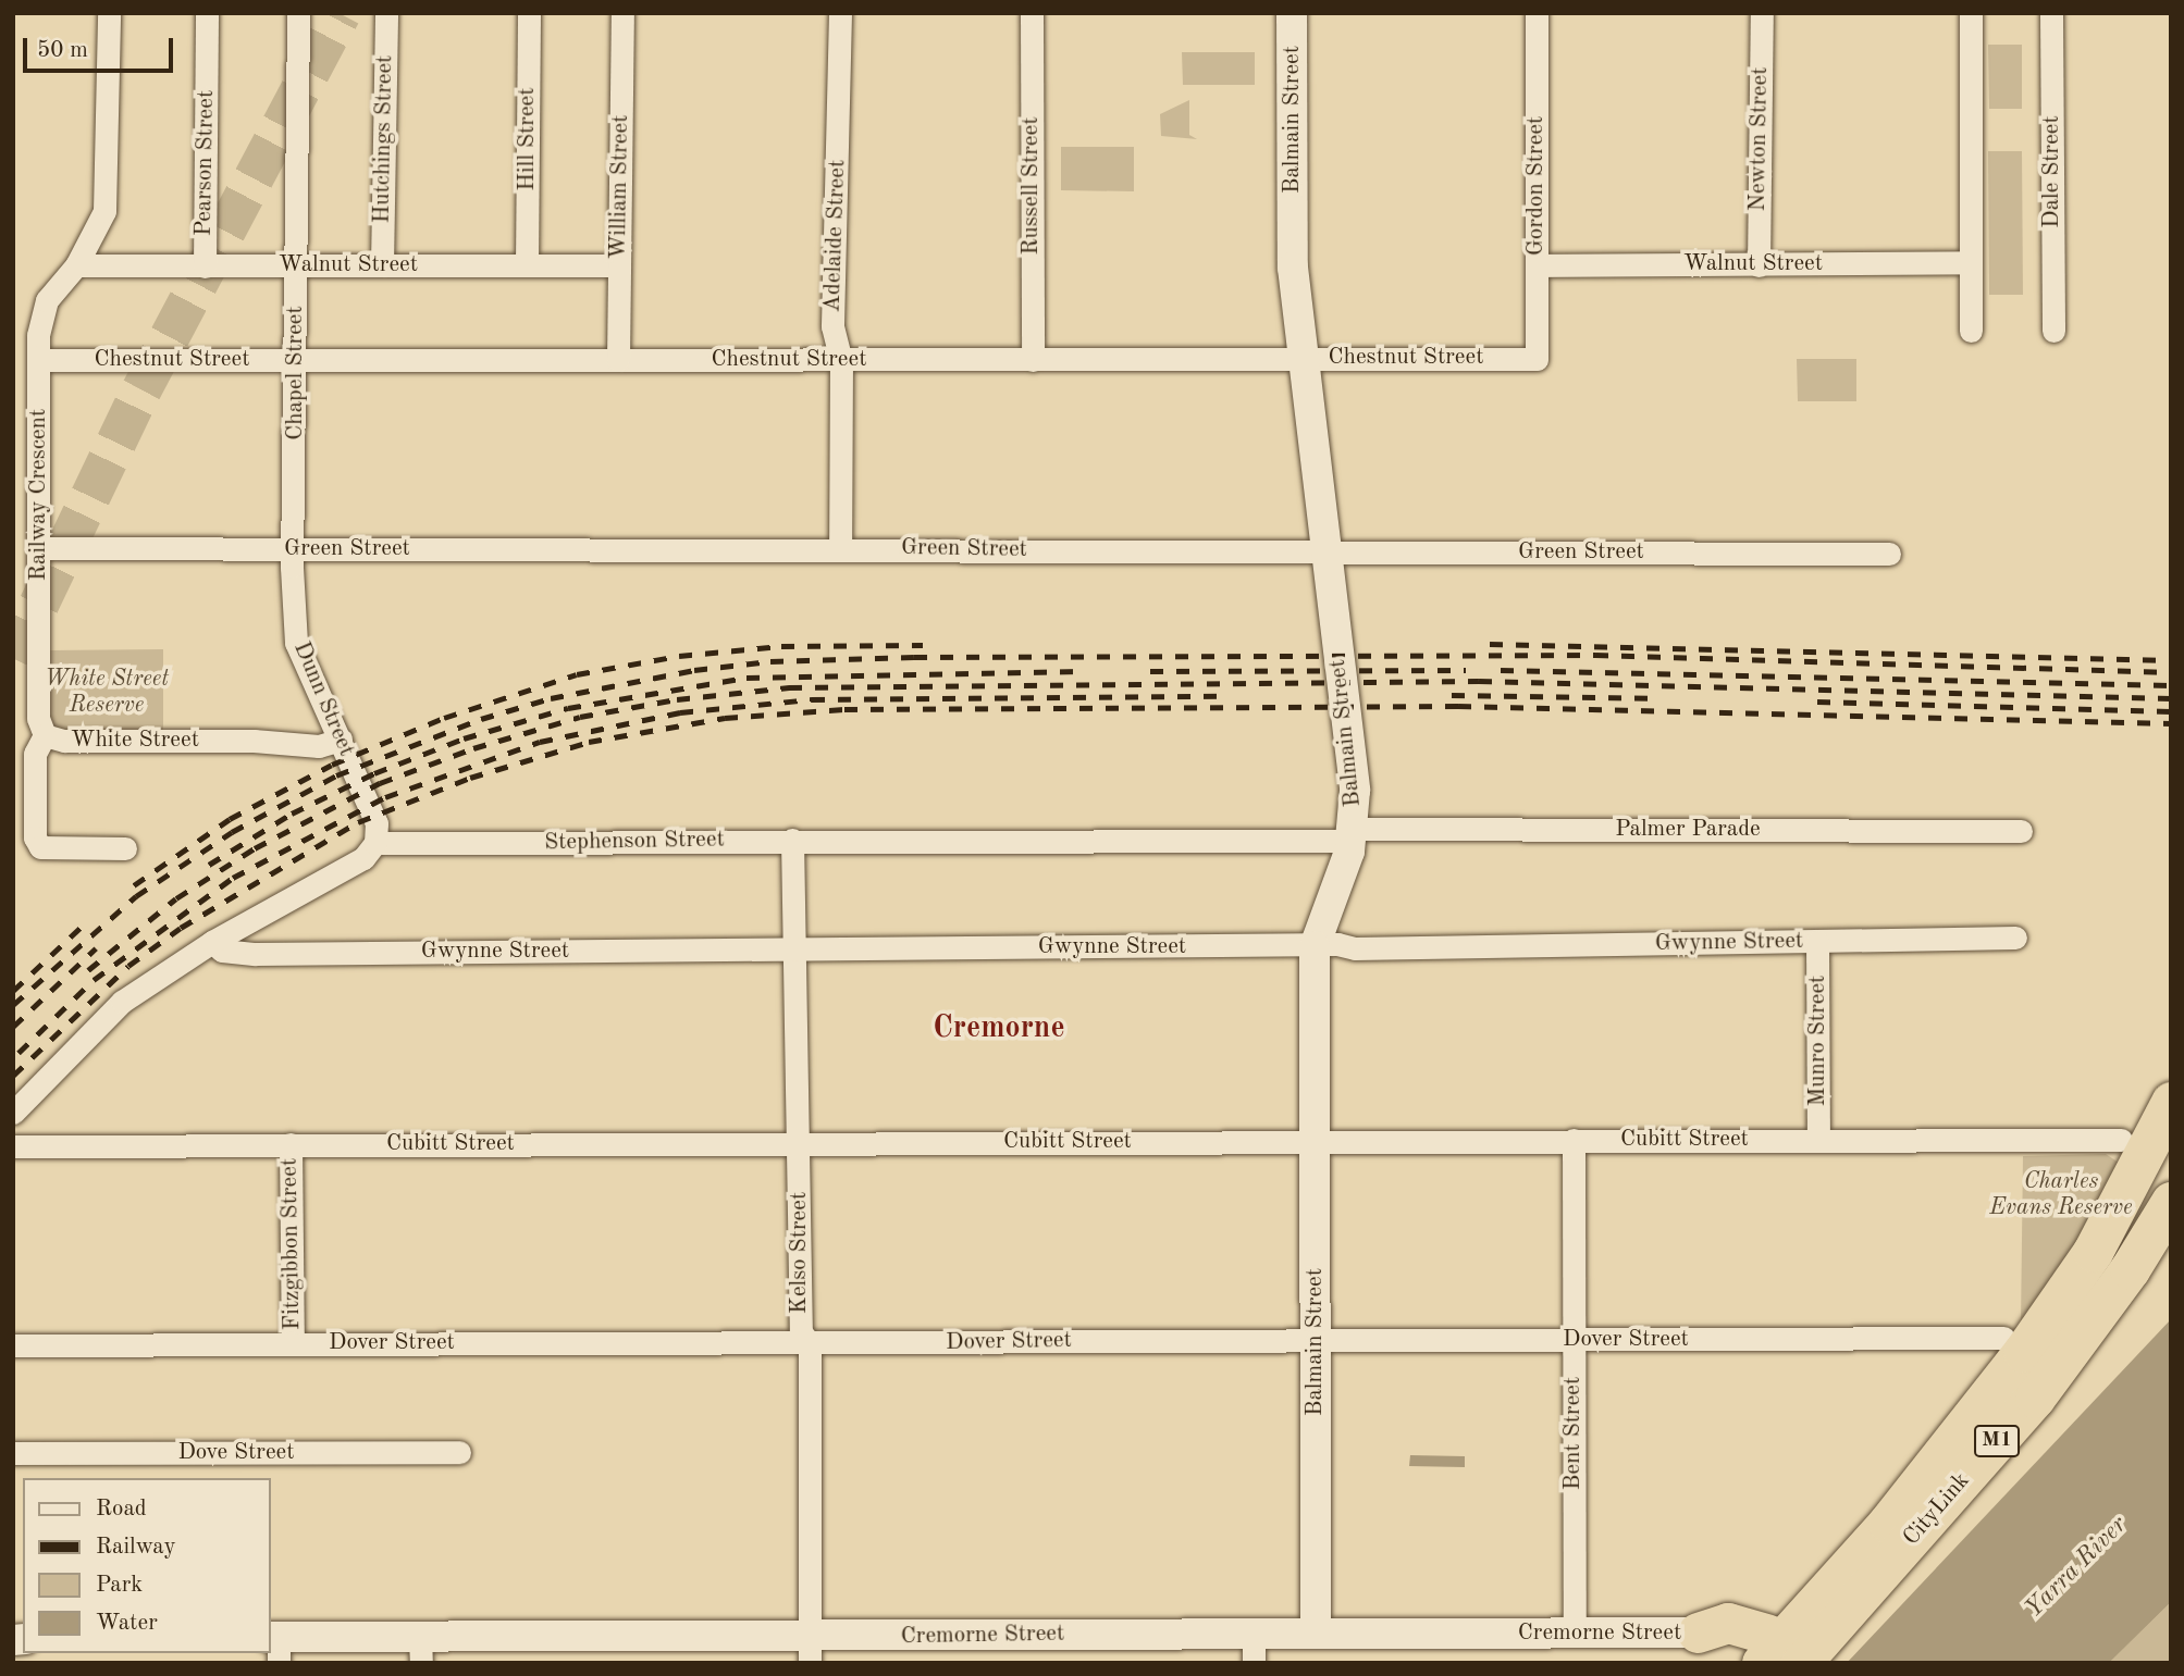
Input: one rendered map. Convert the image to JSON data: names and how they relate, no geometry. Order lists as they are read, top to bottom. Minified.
{"streets":{"highway":["M1","CityLink"],"street":["Balmain Street","Hutchings Street","Hill Street","Newton Street","Pearson Street","Dale Street","Russell Street","Gordon Street","William Street","Adelaide Street","Walnut Street","Chestnut Street","Chapel Street","Railway Crescent","Green Street","Dunn Street","White Street","Palmer Parade","Stephenson Street","Gwynne Street","Munro Street","Cubitt Street","Fitzgibbon Street","Kelso Street","Dover Street","Bent Street","Dove Street","Cremorne Street"]},"crossings":[["Balmain Street","Chestnut Street"],["Balmain Street","Green Street"],["Balmain Street","Palmer Parade"],["Balmain Street","Stephenson Street"],["Balmain Street","Gwynne Street"],["Balmain Street","Cubitt Street"],["Balmain Street","Dover Street"],["Balmain Street","Cremorne Street"],["Hutchings Street","Walnut Street"],["Hill Street","Walnut Street"],["Newton Street","Walnut Street"],["Pearson Street","Walnut Street"],["Russell Street","Chestnut Street"],["Gordon Street","Walnut Street"],["Gordon Street","Chestnut Street"],["William Street","Walnut Street"],["William Street","Chestnut Street"],["Adelaide Street","Chestnut Street"],["Adelaide Street","Green Street"],["Walnut Street","Chapel Street"],["Walnut Street","Railway Crescent"],["Chestnut Street","Chapel Street"],["Chestnut Street","Railway Crescent"],["Chapel Street","Green Street"],["Chapel Street","Dunn Street"],["Railway Crescent","Green Street"],["Railway Crescent","White Street"],["Green Street","Dunn Street"],["Dunn Street","White Street"],["Dunn Street","Stephenson Street"],["Palmer Parade","Stephenson Street"],["Stephenson Street","Kelso Street"],["Gwynne Street","Munro Street"],["Gwynne Street","Kelso Street"],["Munro Street","Cubitt Street"],["Cubitt Street","Fitzgibbon Street"],["Cubitt Street","Kelso Street"],["Cubitt Street","Bent Street"],["Fitzgibbon Street","Dover Street"],["Kelso Street","Dover Street"],["Kelso Street","Cremorne Street"],["Dover Street","Bent Street"],["Bent Street","Cremorne Street"]],"districts":["Cremorne"],"water":["Yarra River"],"parks":["White Street Reserve","Charles Evans Reserve"],"legend":["Road","Railway","Park","Water"],"scale_bar":"50 m"}
